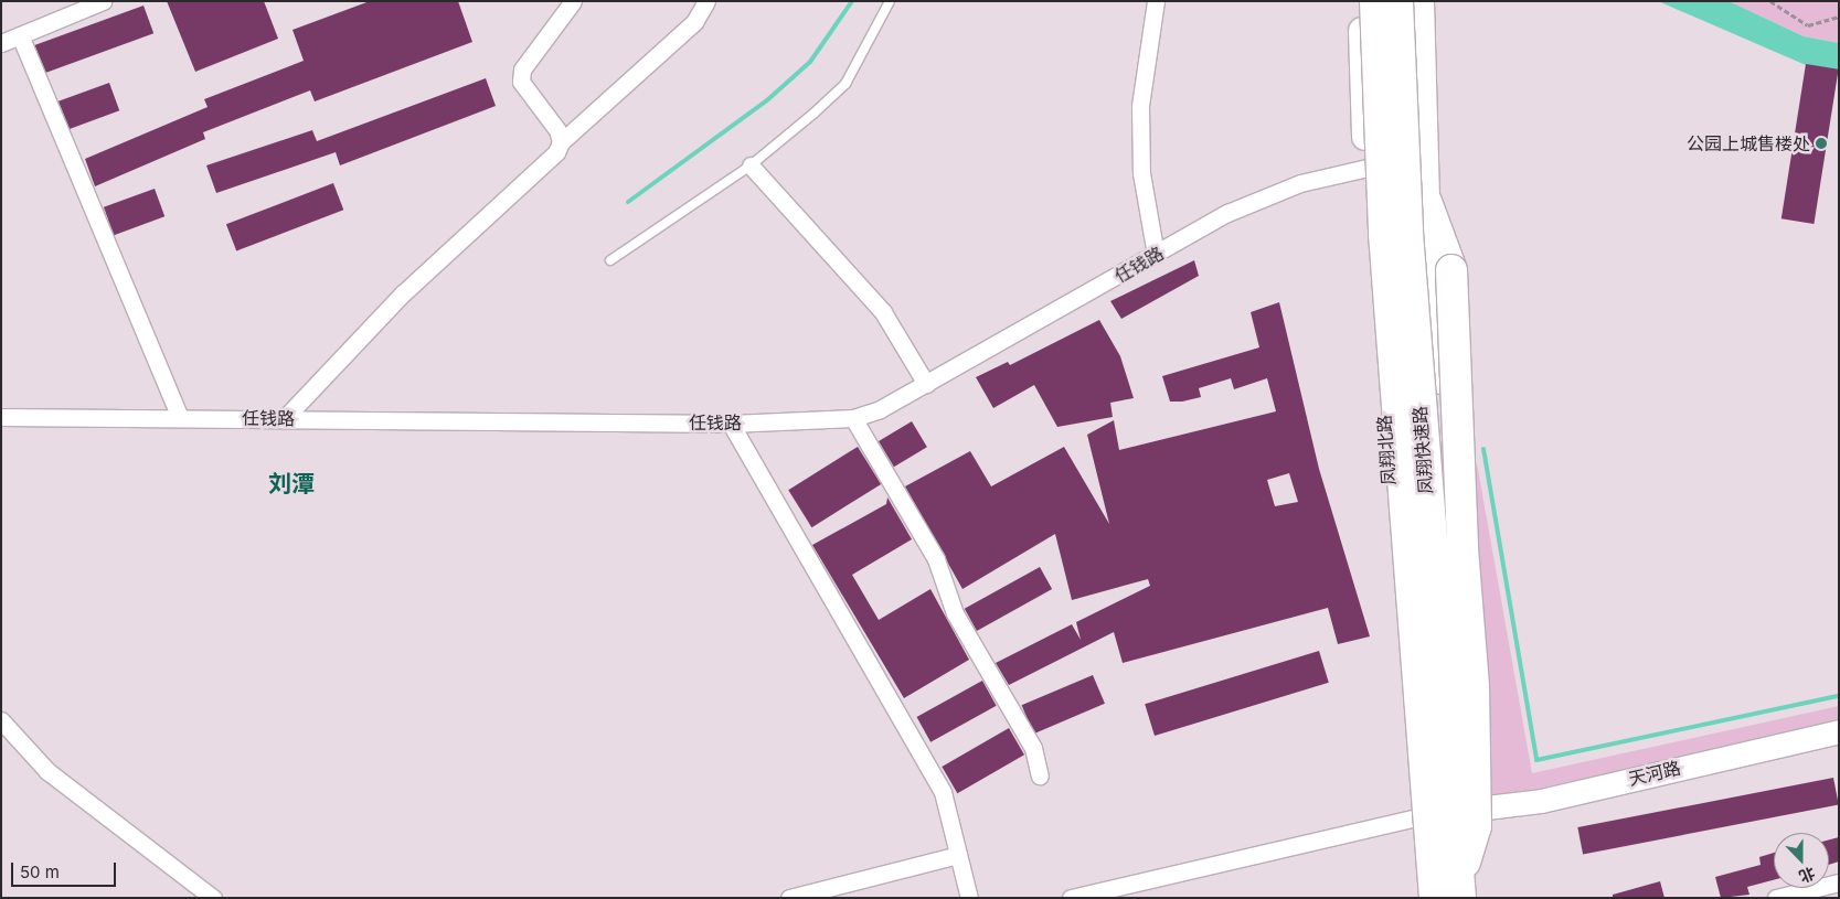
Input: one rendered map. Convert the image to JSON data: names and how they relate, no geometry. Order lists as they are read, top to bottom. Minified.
{"streets":{"highway":["凤翔快速路"],"main road":["凤翔北路"],"street":["任钱路","天河路"]},"crossings":[["任钱路","凤翔北路"]],"districts":["刘潭"],"places":["公园上城售楼处"],"scale_bar":"50 m","north":"bottom"}
